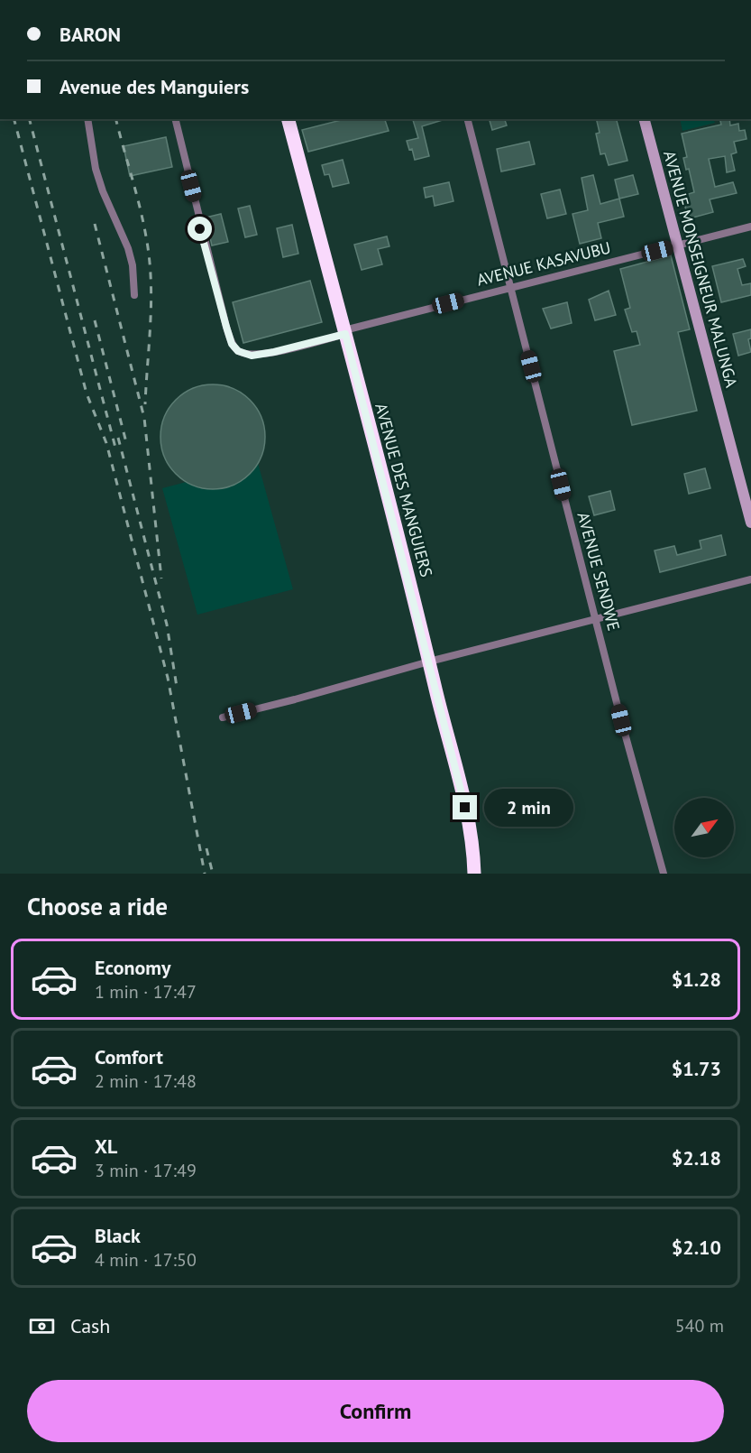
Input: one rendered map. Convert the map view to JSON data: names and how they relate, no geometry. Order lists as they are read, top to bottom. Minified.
{"streets":{"highway":["AVENUE DES MANGUIERS"],"street":["AVENUE KASAVUBU","AVENUE MONSEIGNEUR MALUNGA","AVENUE SENDWE"]},"crossings":[["AVENUE KASAVUBU","AVENUE MONSEIGNEUR MALUNGA"],["AVENUE KASAVUBU","AVENUE DES MANGUIERS"],["AVENUE KASAVUBU","AVENUE SENDWE"]],"north":"top right","page":{"banner":["BARON","Avenue des Manguiers"],"bubble":"2 min","heading":"Choose a ride","list":[{"name":"Economy","note":"1 min · 17:47","value":"$1.28"},{"name":"Comfort","note":"2 min · 17:48","value":"$1.73"},{"name":"XL","note":"3 min · 17:49","value":"$2.18"},{"name":"Black","note":"4 min · 17:50","value":"$2.10"}],"pay":["Cash","540 m"],"buttons":"Confirm"}}
